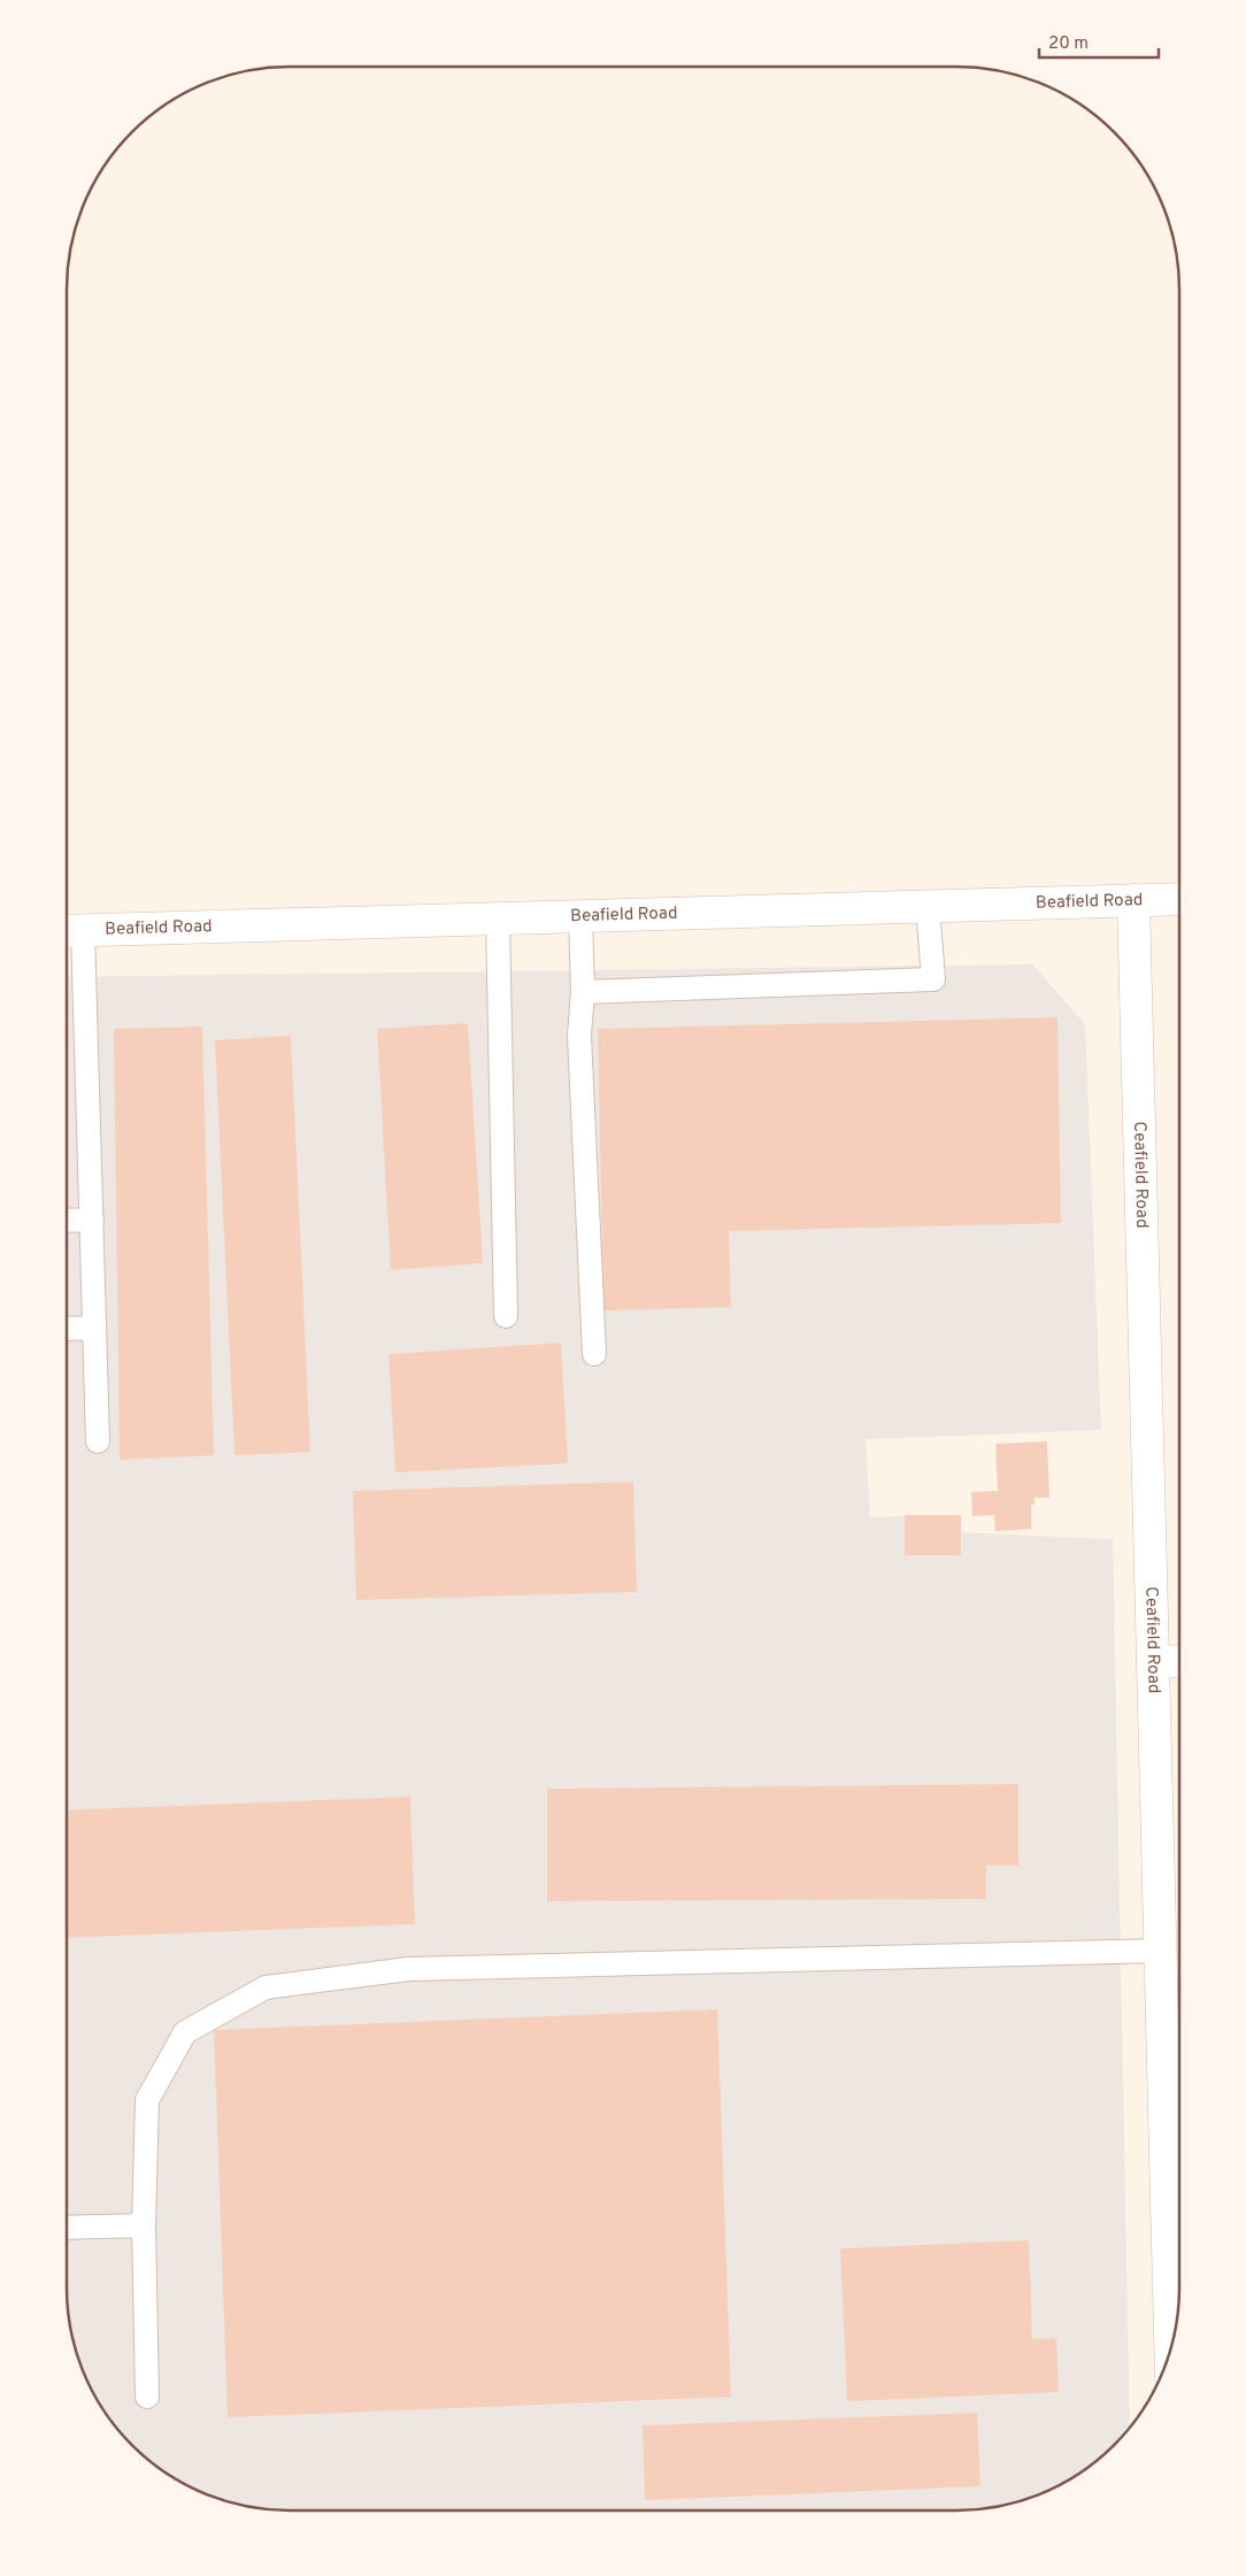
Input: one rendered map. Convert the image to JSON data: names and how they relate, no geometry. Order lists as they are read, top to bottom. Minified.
{"streets":{"street":["Beafield Road","Ceafield Road"]},"crossings":[["Beafield Road","Ceafield Road"]],"scale_bar":"20 m"}
